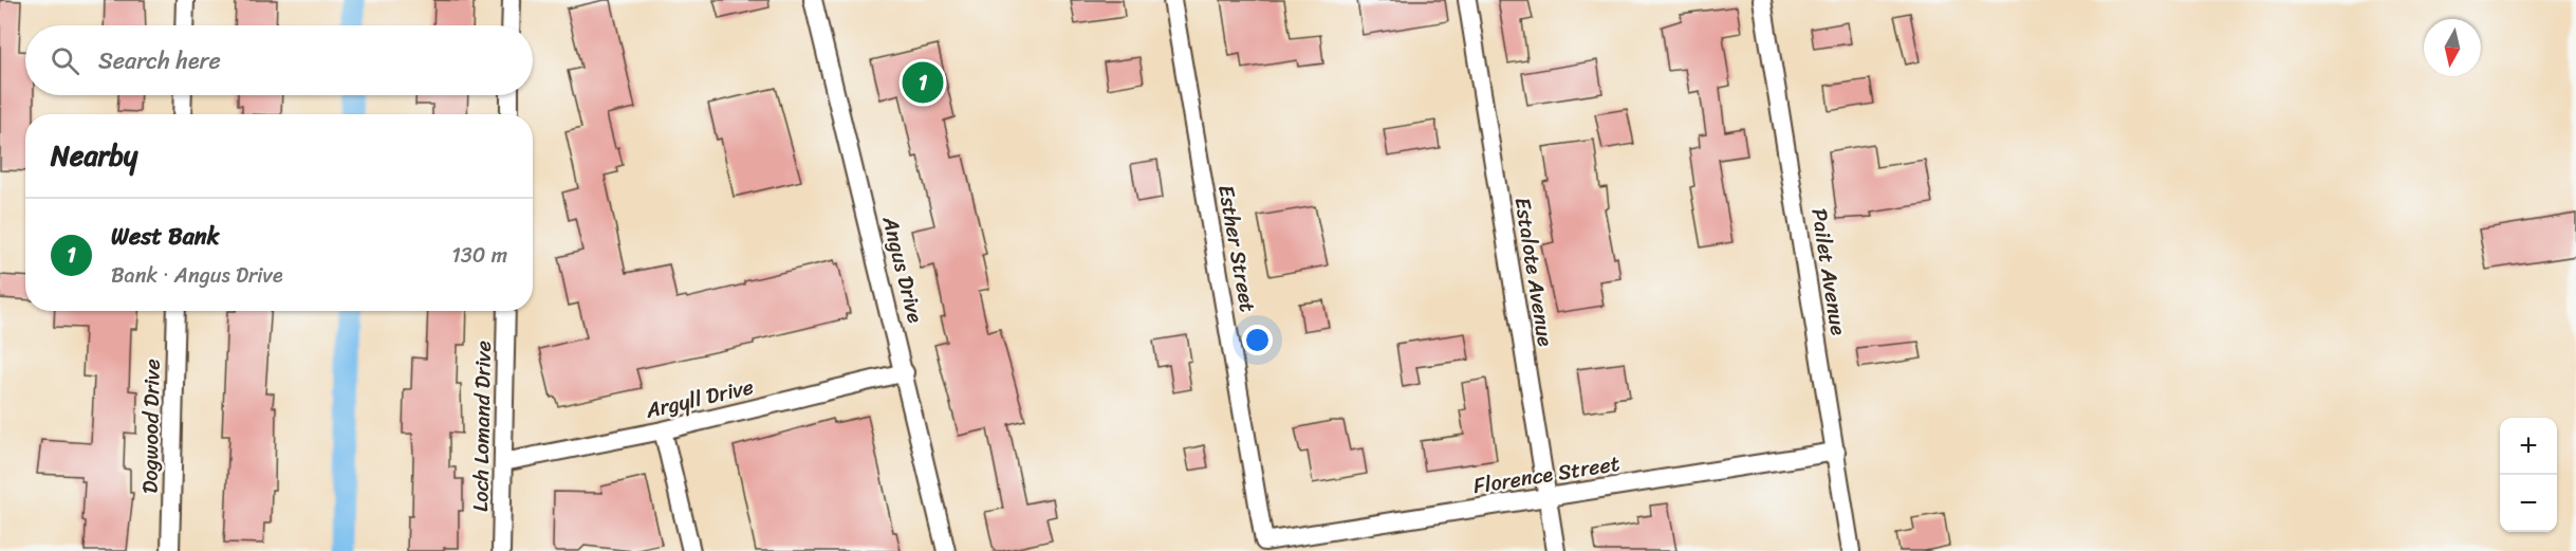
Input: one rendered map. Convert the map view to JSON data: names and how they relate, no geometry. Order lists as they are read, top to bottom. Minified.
{"streets":{"street":["Esther Street","Angus Drive","Estalote Avenue","Pailet Avenue","Argyll Drive","Dogwood Drive","Loch Lomand Drive","Florence Street"]},"crossings":[["Esther Street","Florence Street"],["Angus Drive","Argyll Drive"],["Estalote Avenue","Florence Street"],["Pailet Avenue","Florence Street"],["Argyll Drive","Loch Lomand Drive"]],"north":"bottom","page":{"search":"Search here","pins":"1","heading":"Nearby","list":[{"mark":"1","name":"West Bank","note":"Bank · Angus Drive","value":"130 m"}],"map_buttons":["+","−"]}}
